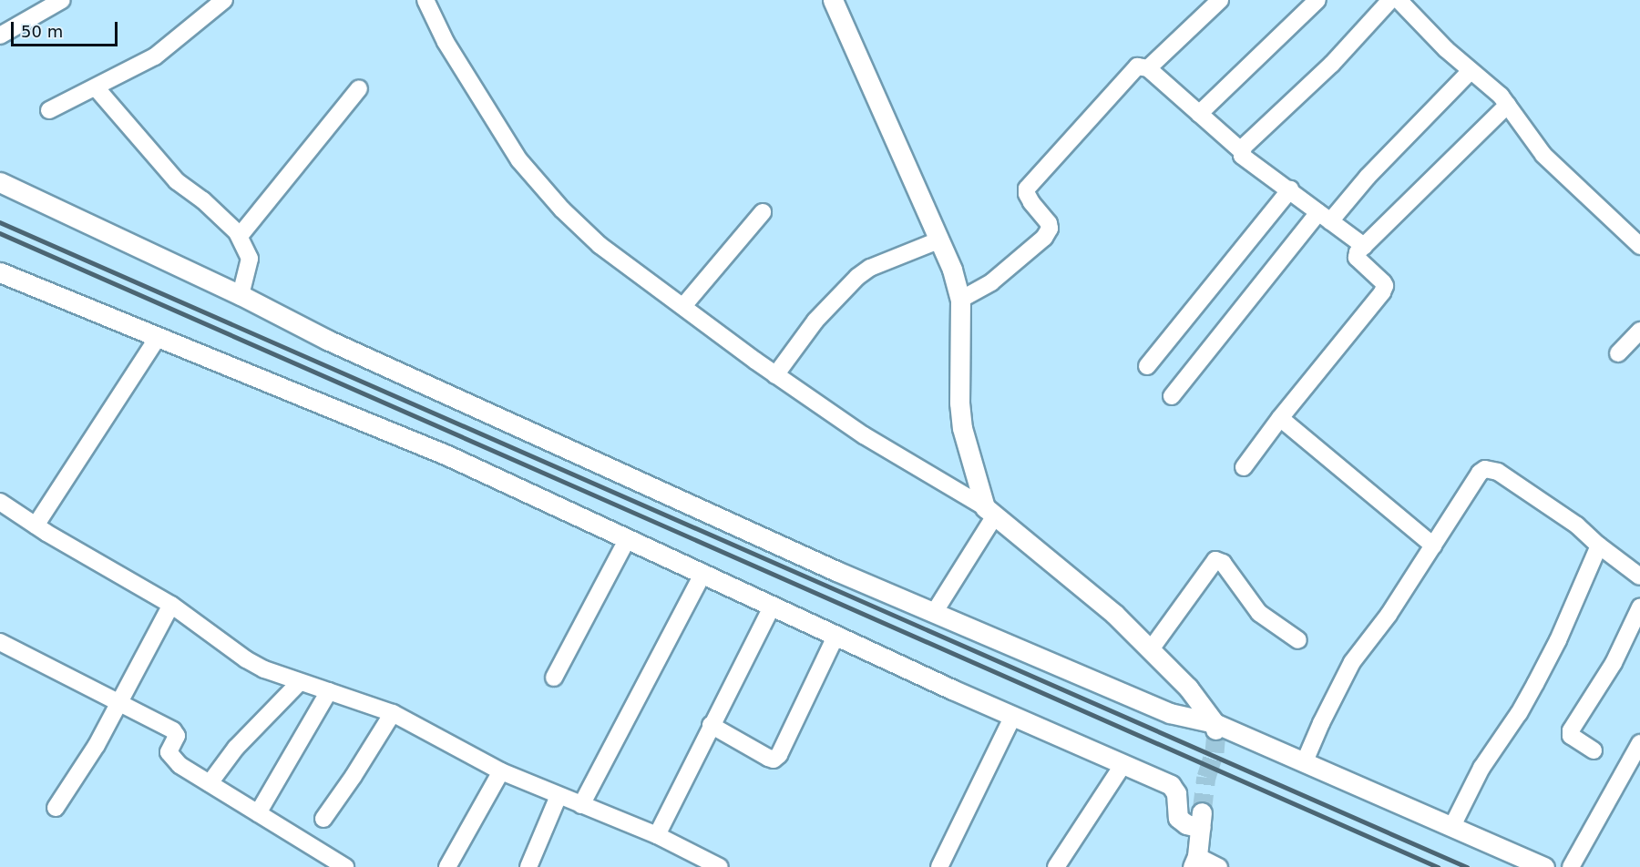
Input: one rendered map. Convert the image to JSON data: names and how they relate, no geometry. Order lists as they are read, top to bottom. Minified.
{"scale_bar":"50 m"}
